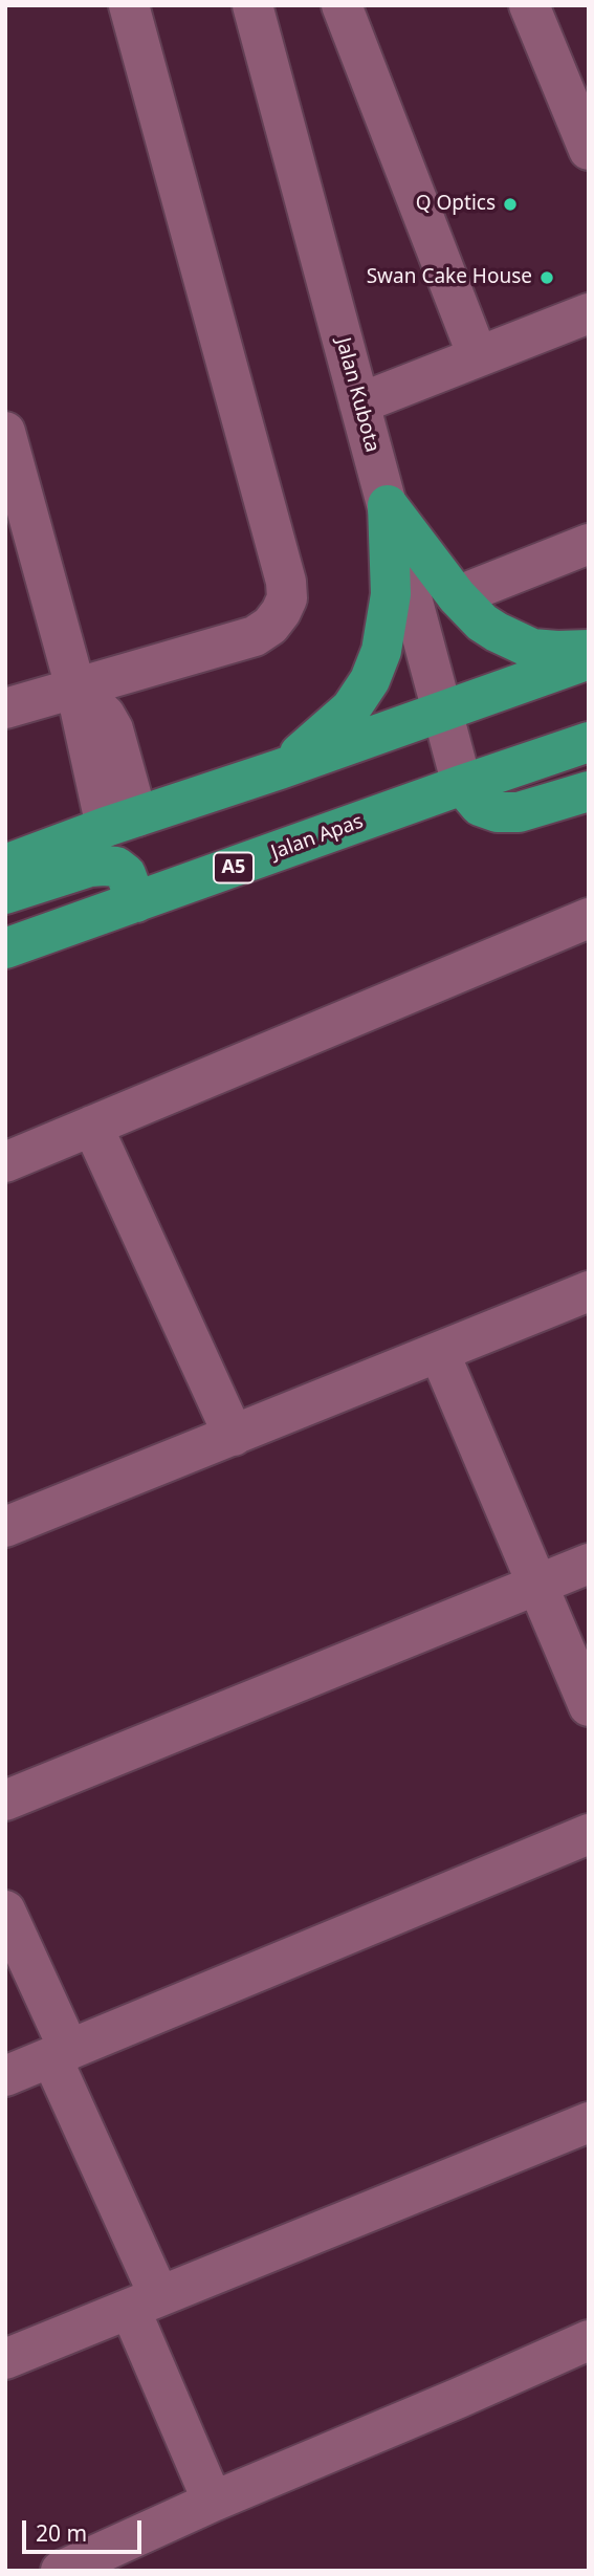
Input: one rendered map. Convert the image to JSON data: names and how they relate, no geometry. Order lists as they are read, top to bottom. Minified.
{"streets":{"highway":["Jalan Apas","A5"],"street":["Jalan Kubota"]},"crossings":[["Jalan Kubota","Jalan Apas"]],"places":["Q Optics","Swan Cake House"],"scale_bar":"20 m"}
